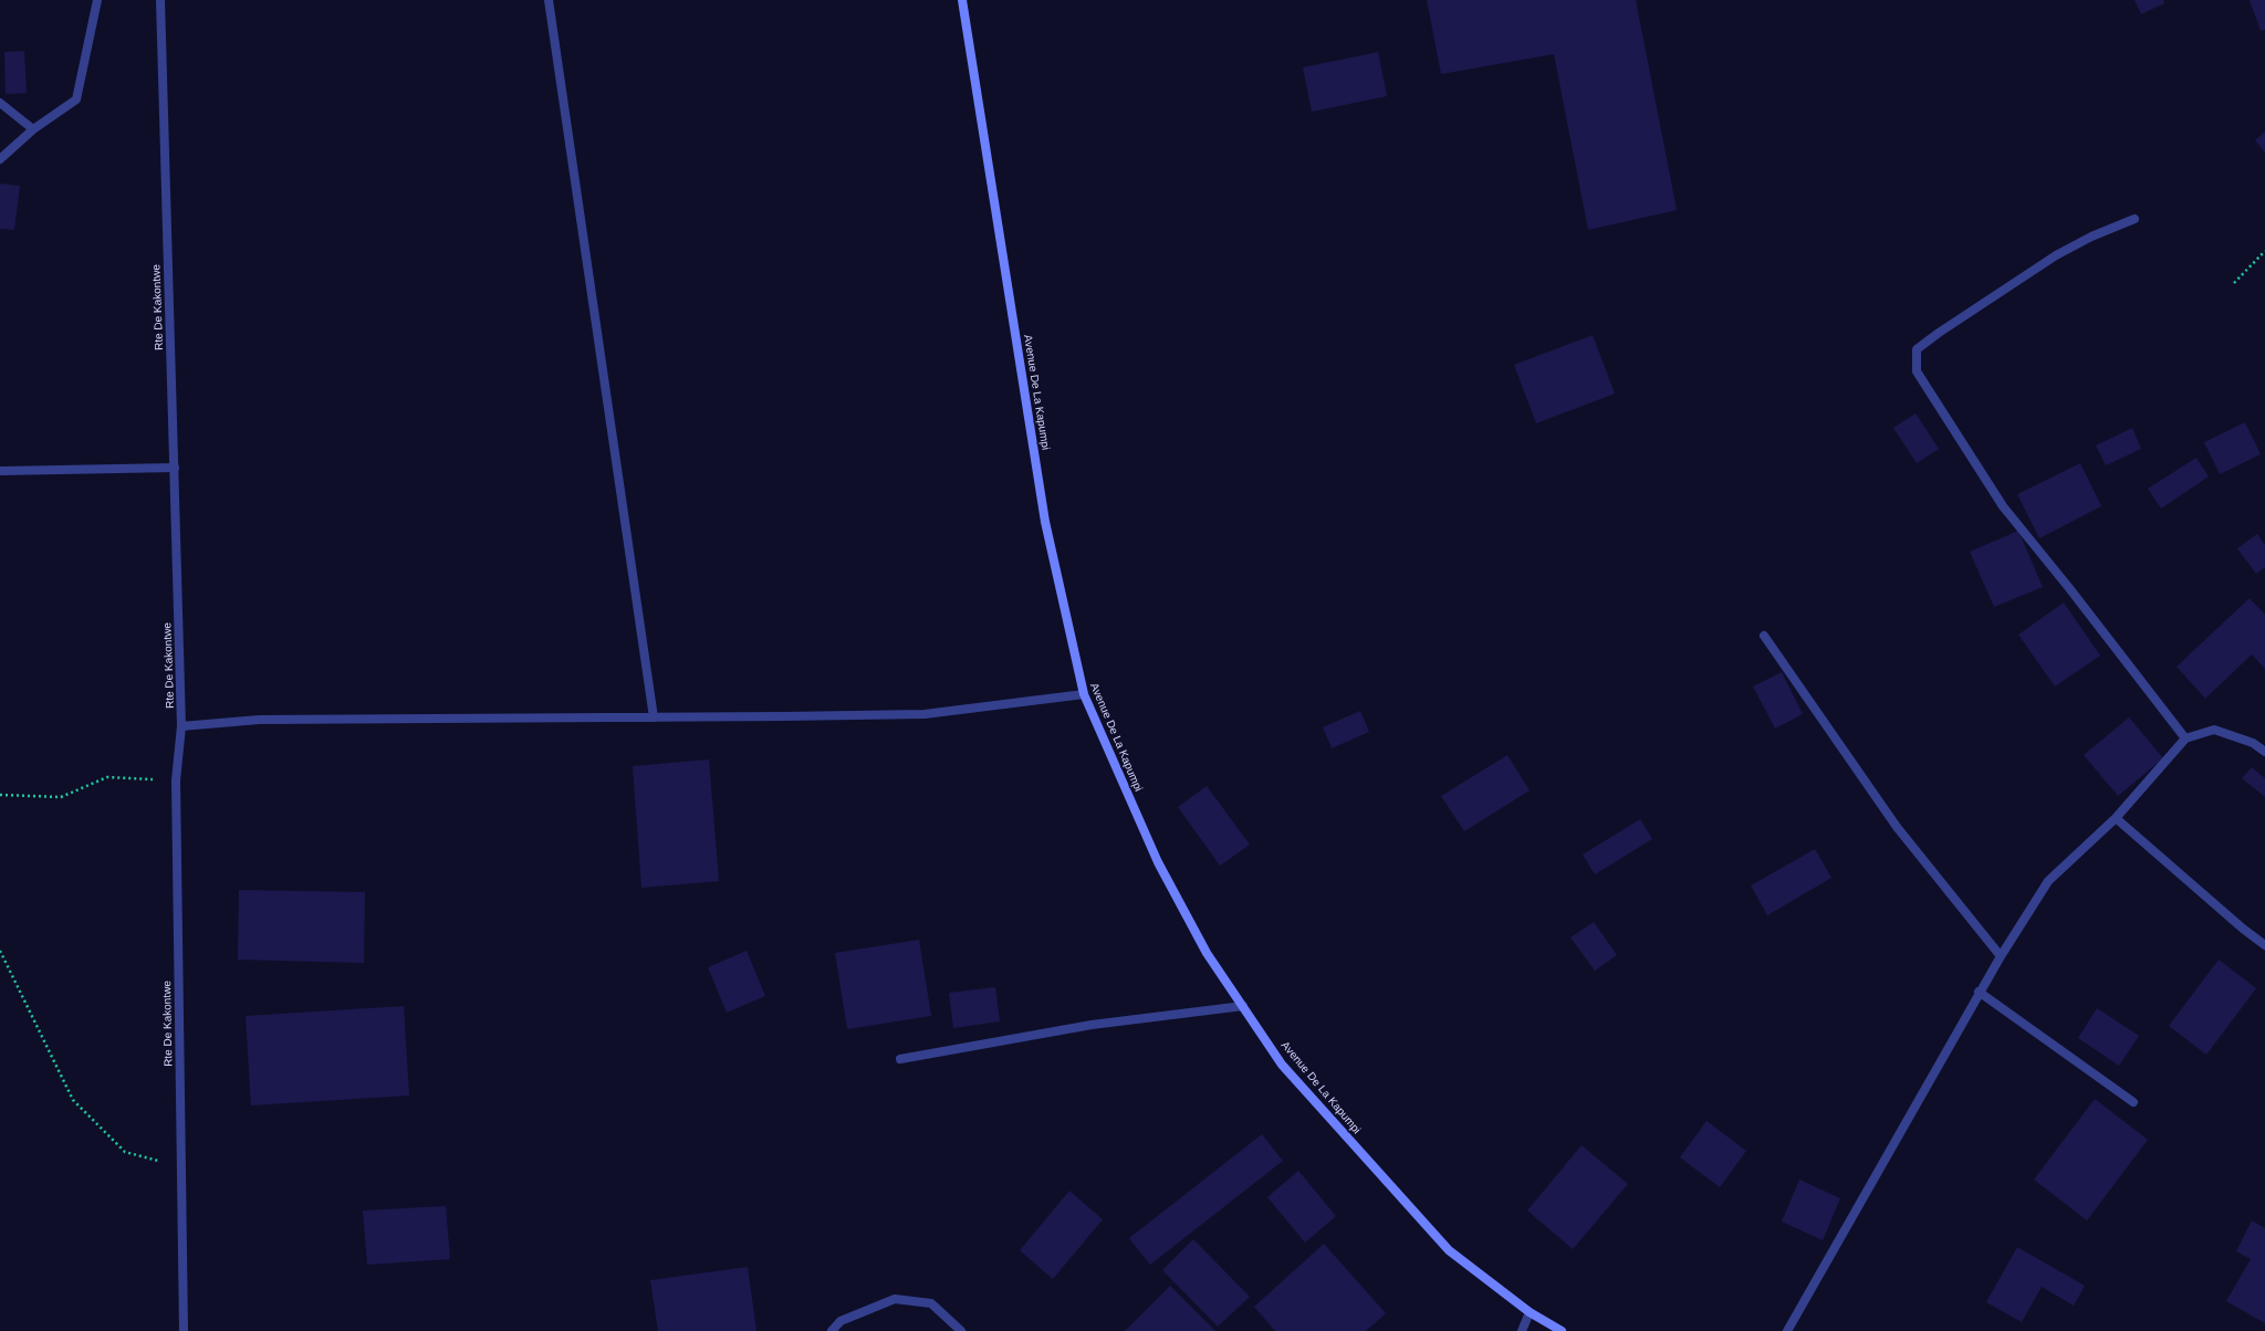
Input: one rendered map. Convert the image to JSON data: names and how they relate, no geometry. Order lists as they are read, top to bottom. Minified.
{"streets":{"main road":["Avenue De La Kapumpi"],"street":["Rte De Kakontwe"]}}
